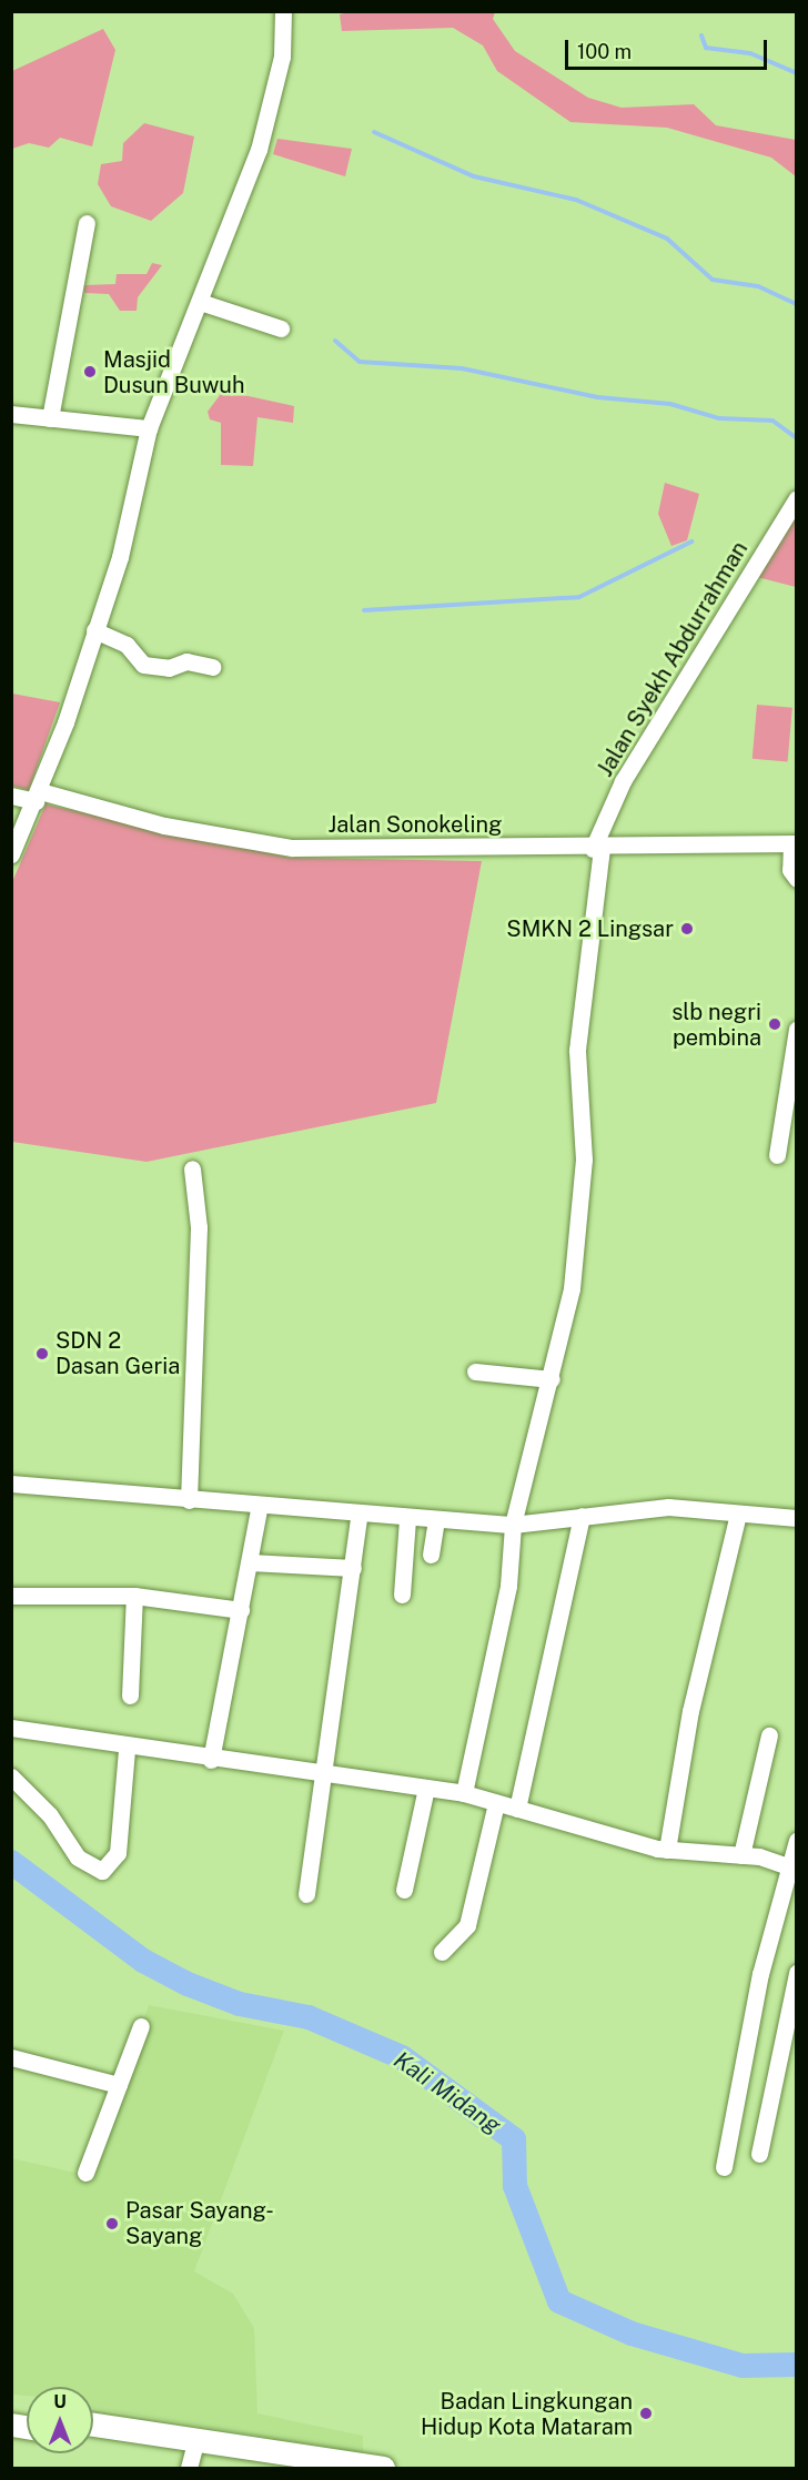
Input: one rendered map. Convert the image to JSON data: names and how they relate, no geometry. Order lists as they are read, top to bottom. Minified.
{"streets":{"street":["Jalan Syekh Abdurrahman","Jalan Sonokeling"]},"crossings":[["Jalan Syekh Abdurrahman","Jalan Sonokeling"]],"water":["Kali Midang"],"places":["Masjid Dusun Buwuh","SMKN 2 Lingsar","slb negri pembina","SDN 2 Dasan Geria","Pasar Sayang- Sayang","Badan Lingkungan Hidup Kota Mataram"],"scale_bar":"100 m","north":"top"}
